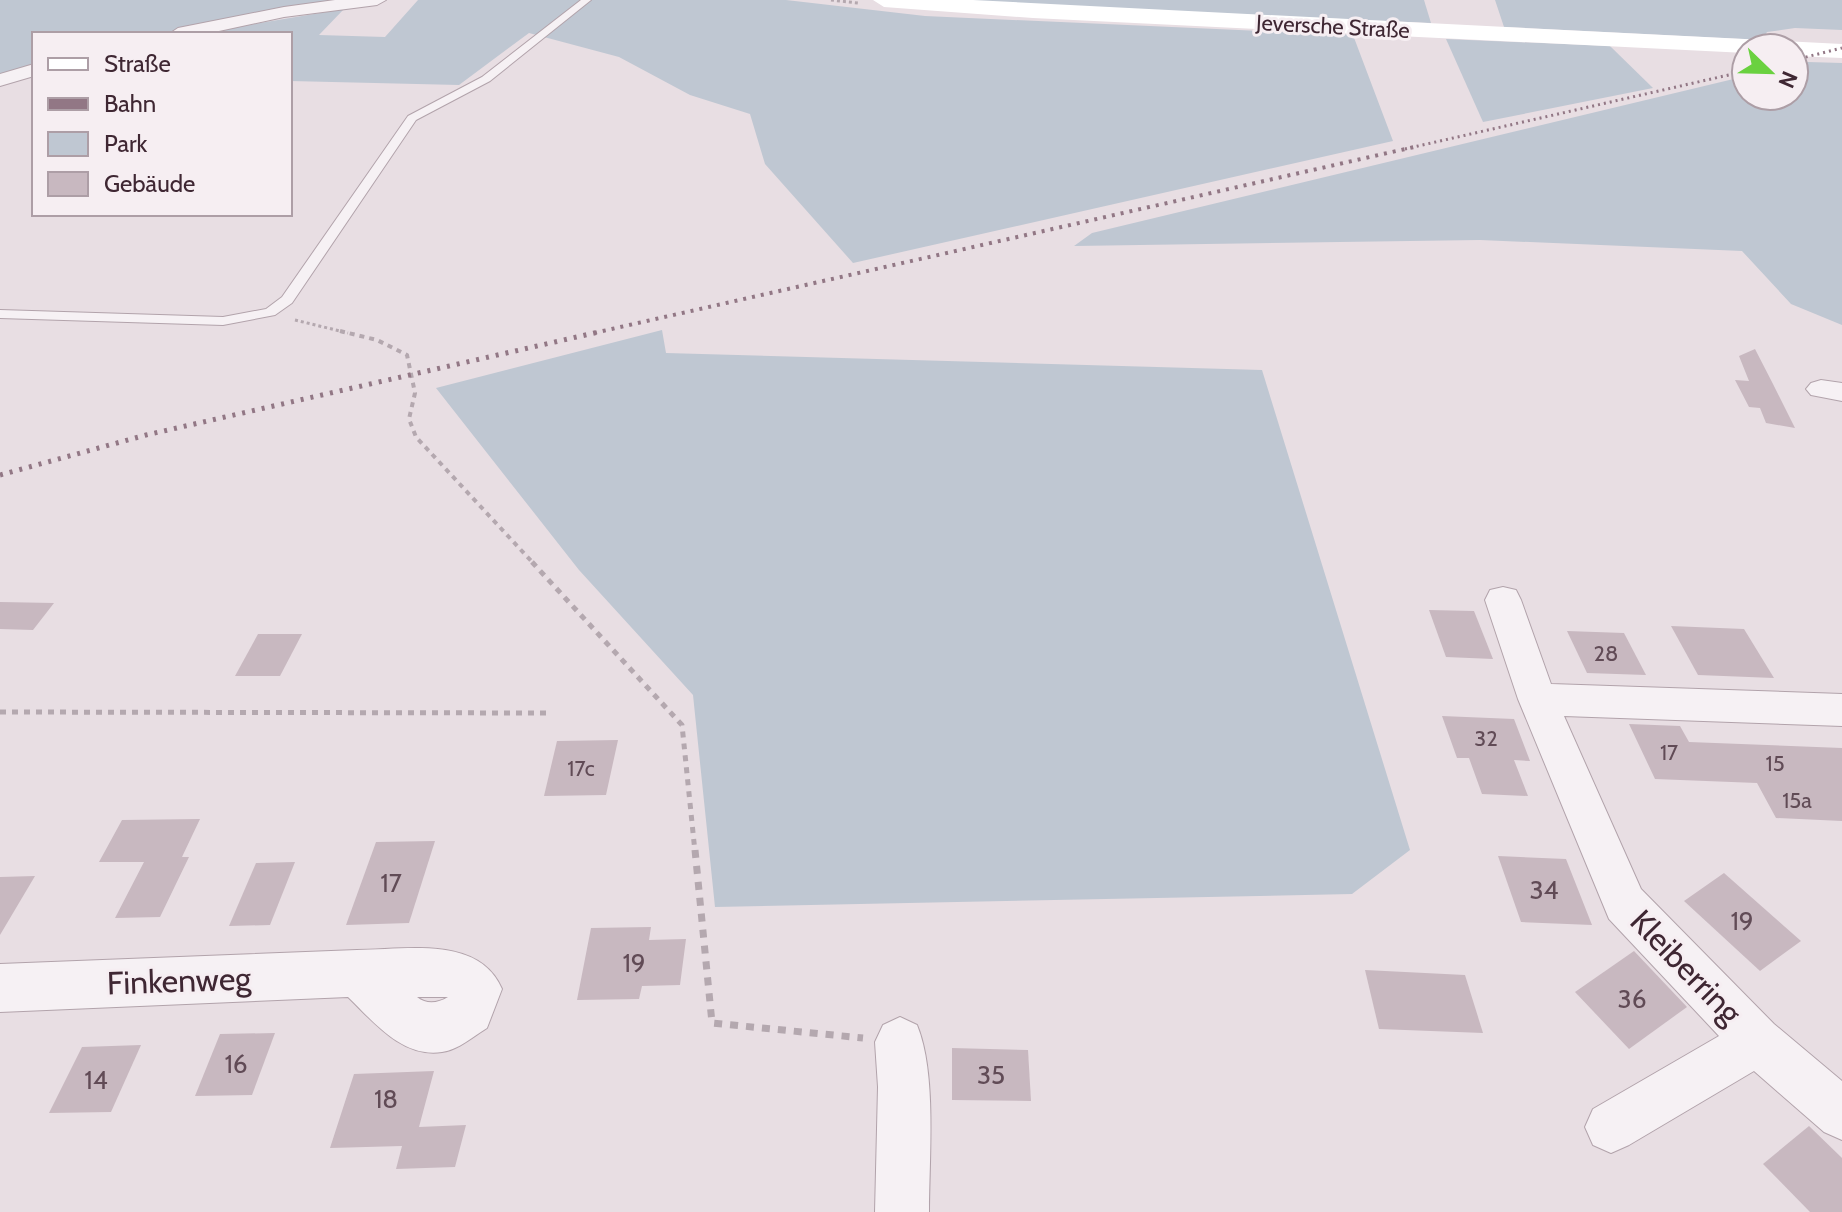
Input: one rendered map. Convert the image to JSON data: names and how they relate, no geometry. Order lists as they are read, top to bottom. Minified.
{"streets":{"street":["Jeversche Straße","Kleiberring","Finkenweg"]},"house_numbers":["28","32","17","15","17c","15a","17","34","19","19","36","16","35","14","18"],"legend":["Straße","Bahn","Park","Gebäude"],"north":"bottom right"}
